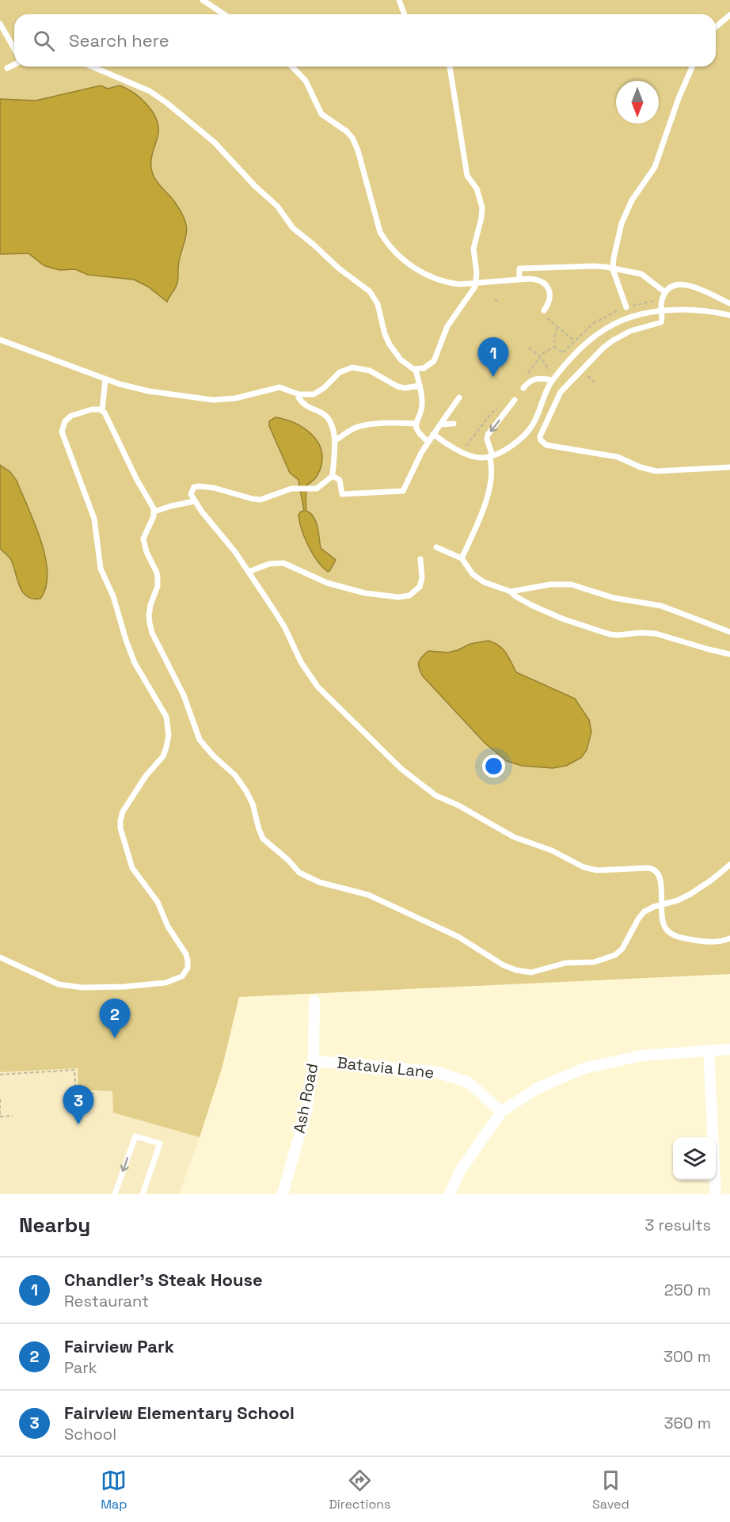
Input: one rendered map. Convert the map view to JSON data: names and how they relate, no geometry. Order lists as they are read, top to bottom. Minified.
{"streets":{"street":["Batavia Lane","Ash Road"]},"crossings":[["Batavia Lane","Ash Road"]],"north":"bottom","page":{"search":"Search here","pins":["1","2","3"],"heading":["Nearby","3 results"],"list":[{"mark":"1","name":"Chandler's Steak House","note":"Restaurant","value":"250 m"},{"mark":"2","name":"Fairview Park","note":"Park","value":"300 m"},{"mark":"3","name":"Fairview Elementary School","note":"School","value":"360 m"}],"nav":["Map","Directions","Saved"]}}
